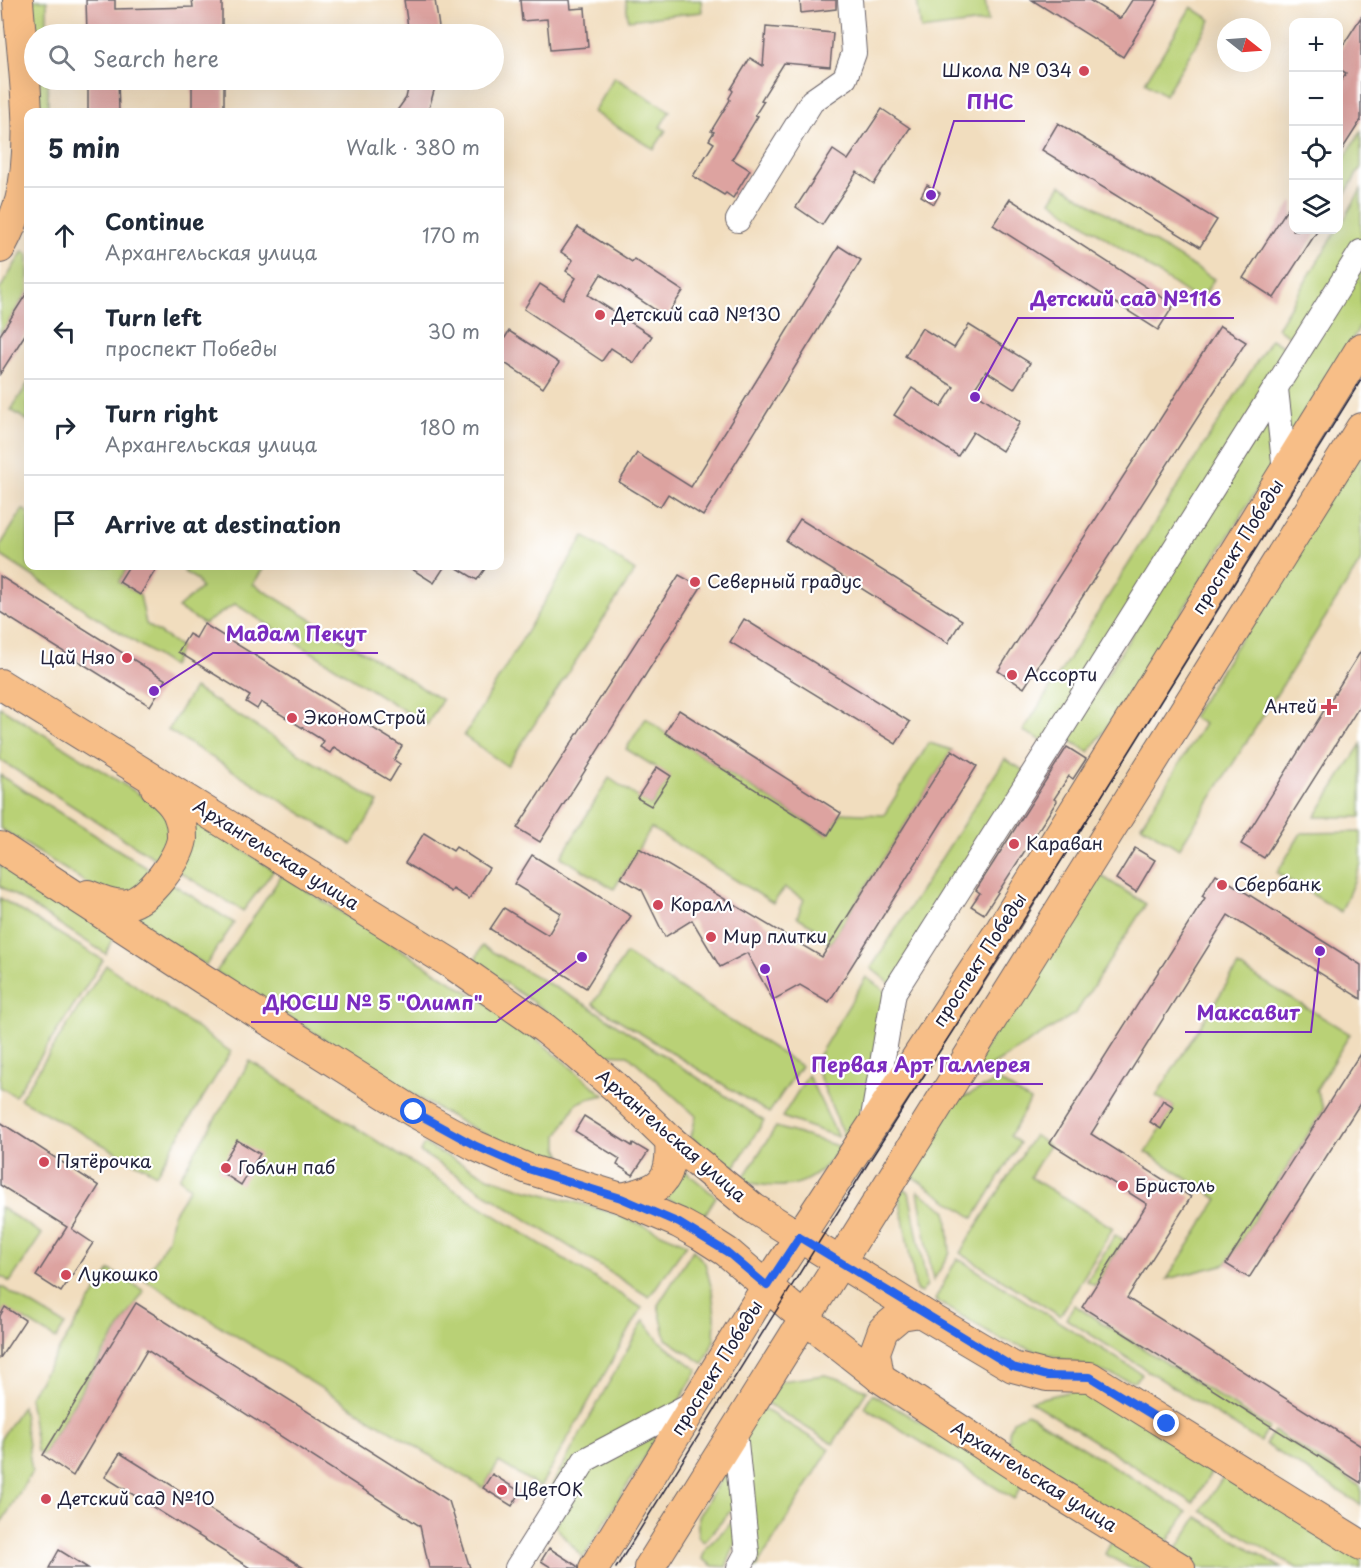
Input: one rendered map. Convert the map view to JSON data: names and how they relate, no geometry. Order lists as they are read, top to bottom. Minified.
{"streets":{"main road":["проспект Победы","Архангельская улица"]},"crossings":[["проспект Победы","Архангельская улица"]],"places":{"other":["Школа № 034","ПНС","Детский сад №130","Детский сад №116","Северный градус","Цай Няо","Ассорти","Мадам Пекут","ЭкономСтрой","Караван","Сбербанк","Коралл","Мир плитки","Максавит","ДЮСШ № 5 \"Олимп\"","Первая Арт Галлерея","Пятёрочка","Гоблин паб","Бристоль","Лукошко","ЦветОК","Детский сад №10"],"health":["Антей"]},"north":"right","page":{"map_buttons":["+","−"],"search":"Search here","heading":["5 min","Walk · 380 m"],"list":[["Continue","Архангельская улица","170 m"],["Turn left","проспект Победы","30 m"],["Turn right","Архангельская улица","180 m"],"Arrive at destination"]}}
